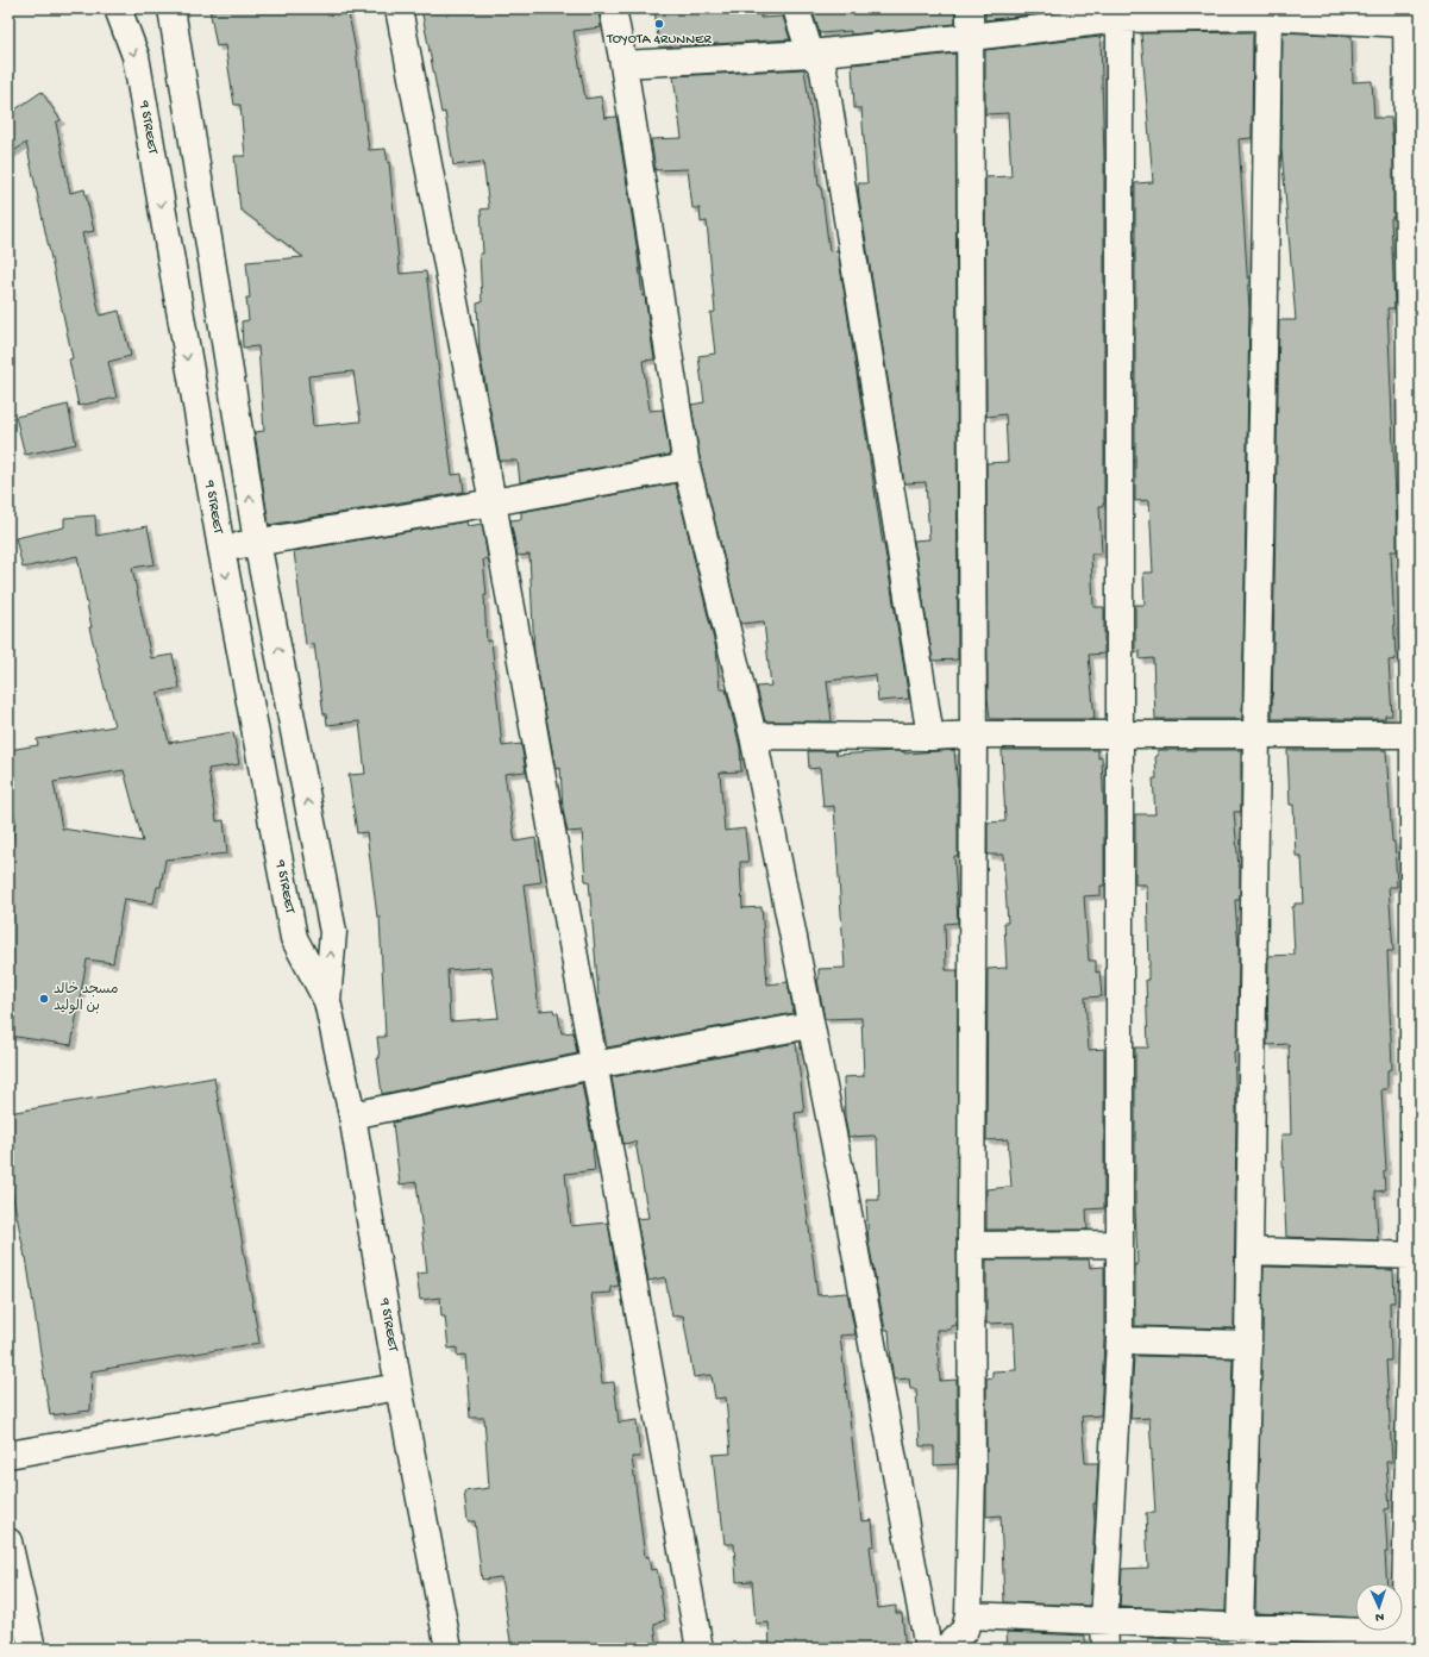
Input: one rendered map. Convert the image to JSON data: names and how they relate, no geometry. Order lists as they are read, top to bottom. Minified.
{"streets":{"street":["9 STREET"]},"places":["TOYOTA 4RUNNER","مسجد خالد بن الوليد"],"north":"bottom"}
